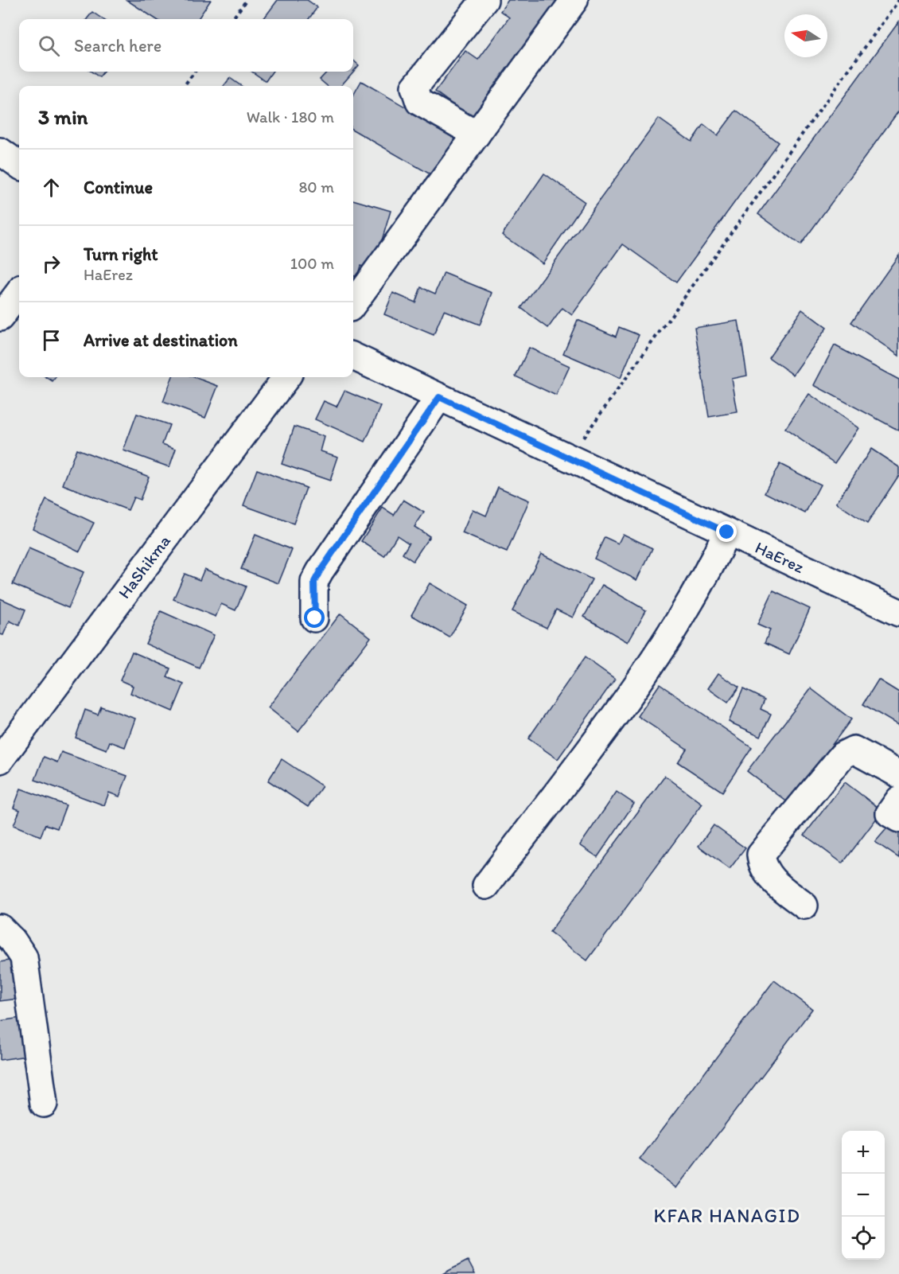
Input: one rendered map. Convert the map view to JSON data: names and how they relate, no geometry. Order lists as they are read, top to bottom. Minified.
{"streets":{"street":["HaErez","HaShikma"]},"districts":["KFAR HANAGID"],"north":"left","page":{"search":"Search here","heading":["3 min","Walk · 180 m"],"list":[["Continue","80 m"],["Turn right","HaErez","100 m"],"Arrive at destination"],"map_buttons":["+","−"]}}
